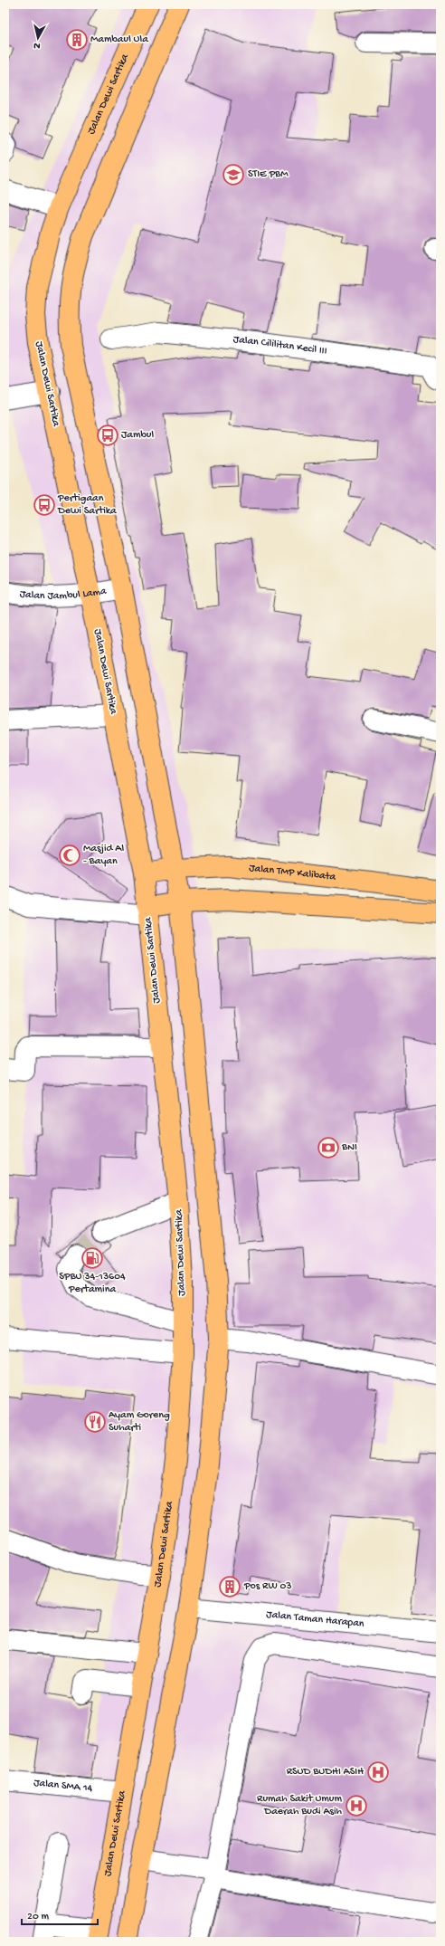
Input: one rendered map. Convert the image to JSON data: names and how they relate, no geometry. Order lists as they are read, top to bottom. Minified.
{"streets":{"main road":["Jalan Dewi Sartika","Jalan TMP Kalibata"],"street":["Jalan Cililitan Kecil III","Jalan Jambul Lama","Jalan Taman Harapan","Jalan SMA 14"]},"crossings":[["Jalan Dewi Sartika","Jalan Jambul Lama"],["Jalan Dewi Sartika","Jalan TMP Kalibata"],["Jalan Dewi Sartika","Jalan SMA 14"]],"places":{"building":["Mambaul Ula","Pos RW 03"],"school or university":["STIE PBM"],"bus stop":["Jambul","Pertigaan Dewi Sartika"],"mosque":["Masjid Al - Bayan"],"bank":["BNI"],"fuel station":["SPBU 34-13604 Pertamina"],"restaurant":["Ayam Goreng Suharti"],"hospital":["RSUD BUDHI ASIH","Rumah Sakit Umum Daerah Budi Asih"]},"scale_bar":"20 m","north":"bottom"}
